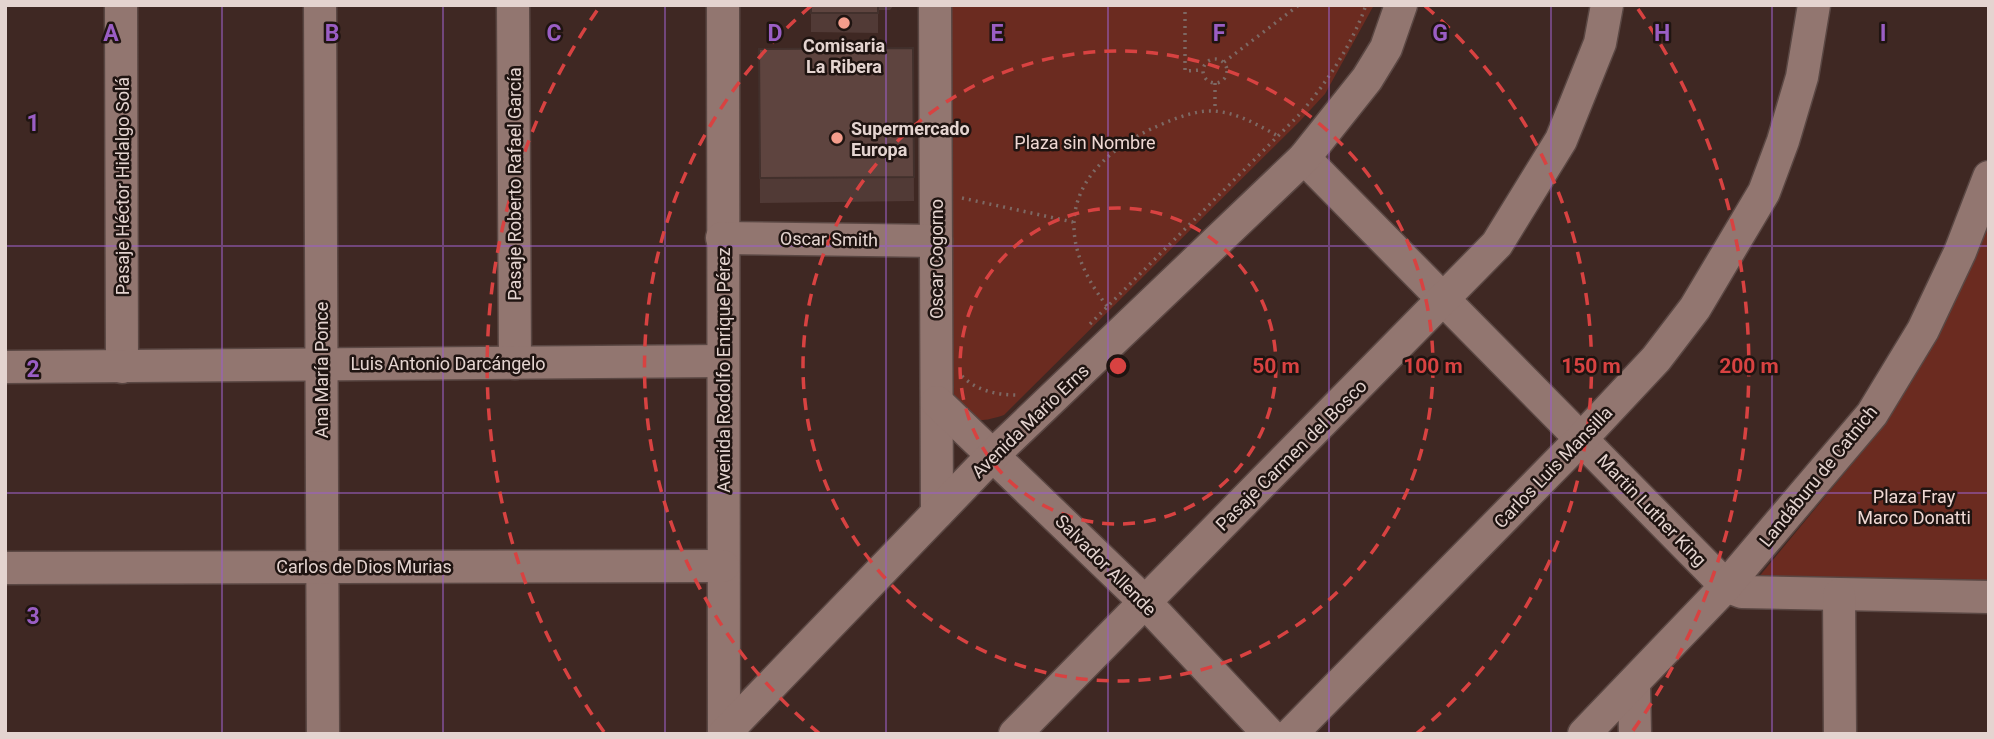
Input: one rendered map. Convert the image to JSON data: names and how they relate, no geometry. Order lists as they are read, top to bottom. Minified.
{"streets":{"street":["Pasaje Roberto Rafael García","Pasaje Héctor Hidalgo Solá","Oscar Smith","Oscar Cogorno","Luis Antonio Darcángelo","Ana María Ponce","Avenida Rodolfo Enrique Pérez","Avenida Mario Erns","Pasaje Carmen del Bosco","Carlos Luis Mansilla","Landáburu de Catnich","Martin Luther King","Salvador Allende","Carlos de Dios Murias"]},"crossings":[["Pasaje Roberto Rafael García","Luis Antonio Darcángelo"],["Pasaje Héctor Hidalgo Solá","Luis Antonio Darcángelo"],["Oscar Smith","Oscar Cogorno"],["Oscar Smith","Avenida Rodolfo Enrique Pérez"],["Oscar Cogorno","Avenida Mario Erns"],["Oscar Cogorno","Salvador Allende"],["Luis Antonio Darcángelo","Ana María Ponce"],["Luis Antonio Darcángelo","Avenida Rodolfo Enrique Pérez"],["Ana María Ponce","Carlos de Dios Murias"],["Avenida Rodolfo Enrique Pérez","Avenida Mario Erns"],["Avenida Rodolfo Enrique Pérez","Carlos de Dios Murias"],["Avenida Mario Erns","Martin Luther King"],["Avenida Mario Erns","Salvador Allende"],["Pasaje Carmen del Bosco","Martin Luther King"],["Pasaje Carmen del Bosco","Salvador Allende"],["Carlos Luis Mansilla","Martin Luther King"],["Landáburu de Catnich","Martin Luther King"]],"parks":["Plaza sin Nombre","Plaza Fray Marco Donatti"],"places":["Comisaria La Ribera","Supermercado Europa"],"grid":{"columns":["A","B","C","D","E","F","G","H","I"],"rows":["1","2","3"]},"rings":["50 m","100 m","150 m","200 m"]}
